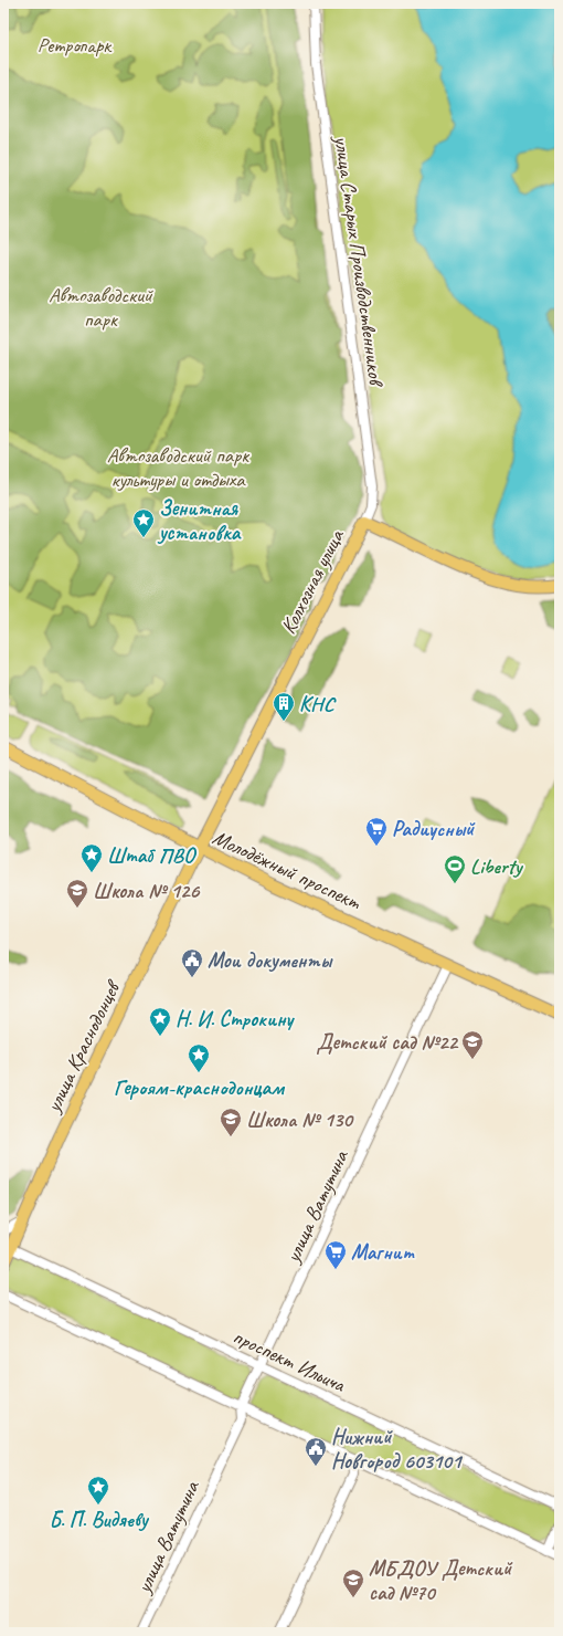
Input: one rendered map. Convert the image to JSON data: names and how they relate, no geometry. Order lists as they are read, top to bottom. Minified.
{"streets":{"main road":["Колхозная улица","Молодёжный проспект","улица Краснодонцев"],"street":["улица Старых Производственников","улица Ватутина","проспект Ильича"]},"crossings":[["улица Старых Производственников","Колхозная улица"],["Колхозная улица","Молодёжный проспект"],["Колхозная улица","улица Краснодонцев"],["Молодёжный проспект","улица Краснодонцев"],["Молодёжный проспект","улица Ватутина"],["улица Краснодонцев","проспект Ильича"],["улица Ватутина","проспект Ильича"]],"parks":["Ретропарк","Автозаводский парк","Автозаводский парк культуры и отдыха"],"places":{"place":["Зенитная установка","Штаб ПВО","Н. И. Строкину","Героям-краснодонцам","Б. П. Видяеву"],"building":["КНС"],"supermarket":["Радиусный","Магнит"],"sports":["Liberty"],"school or university":["Школа № 126","Детский сад №22","Школа № 130","МБДОУ Детский сад №70"],"public building":["Мои документы","Нижний Новгород 603101"]}}
